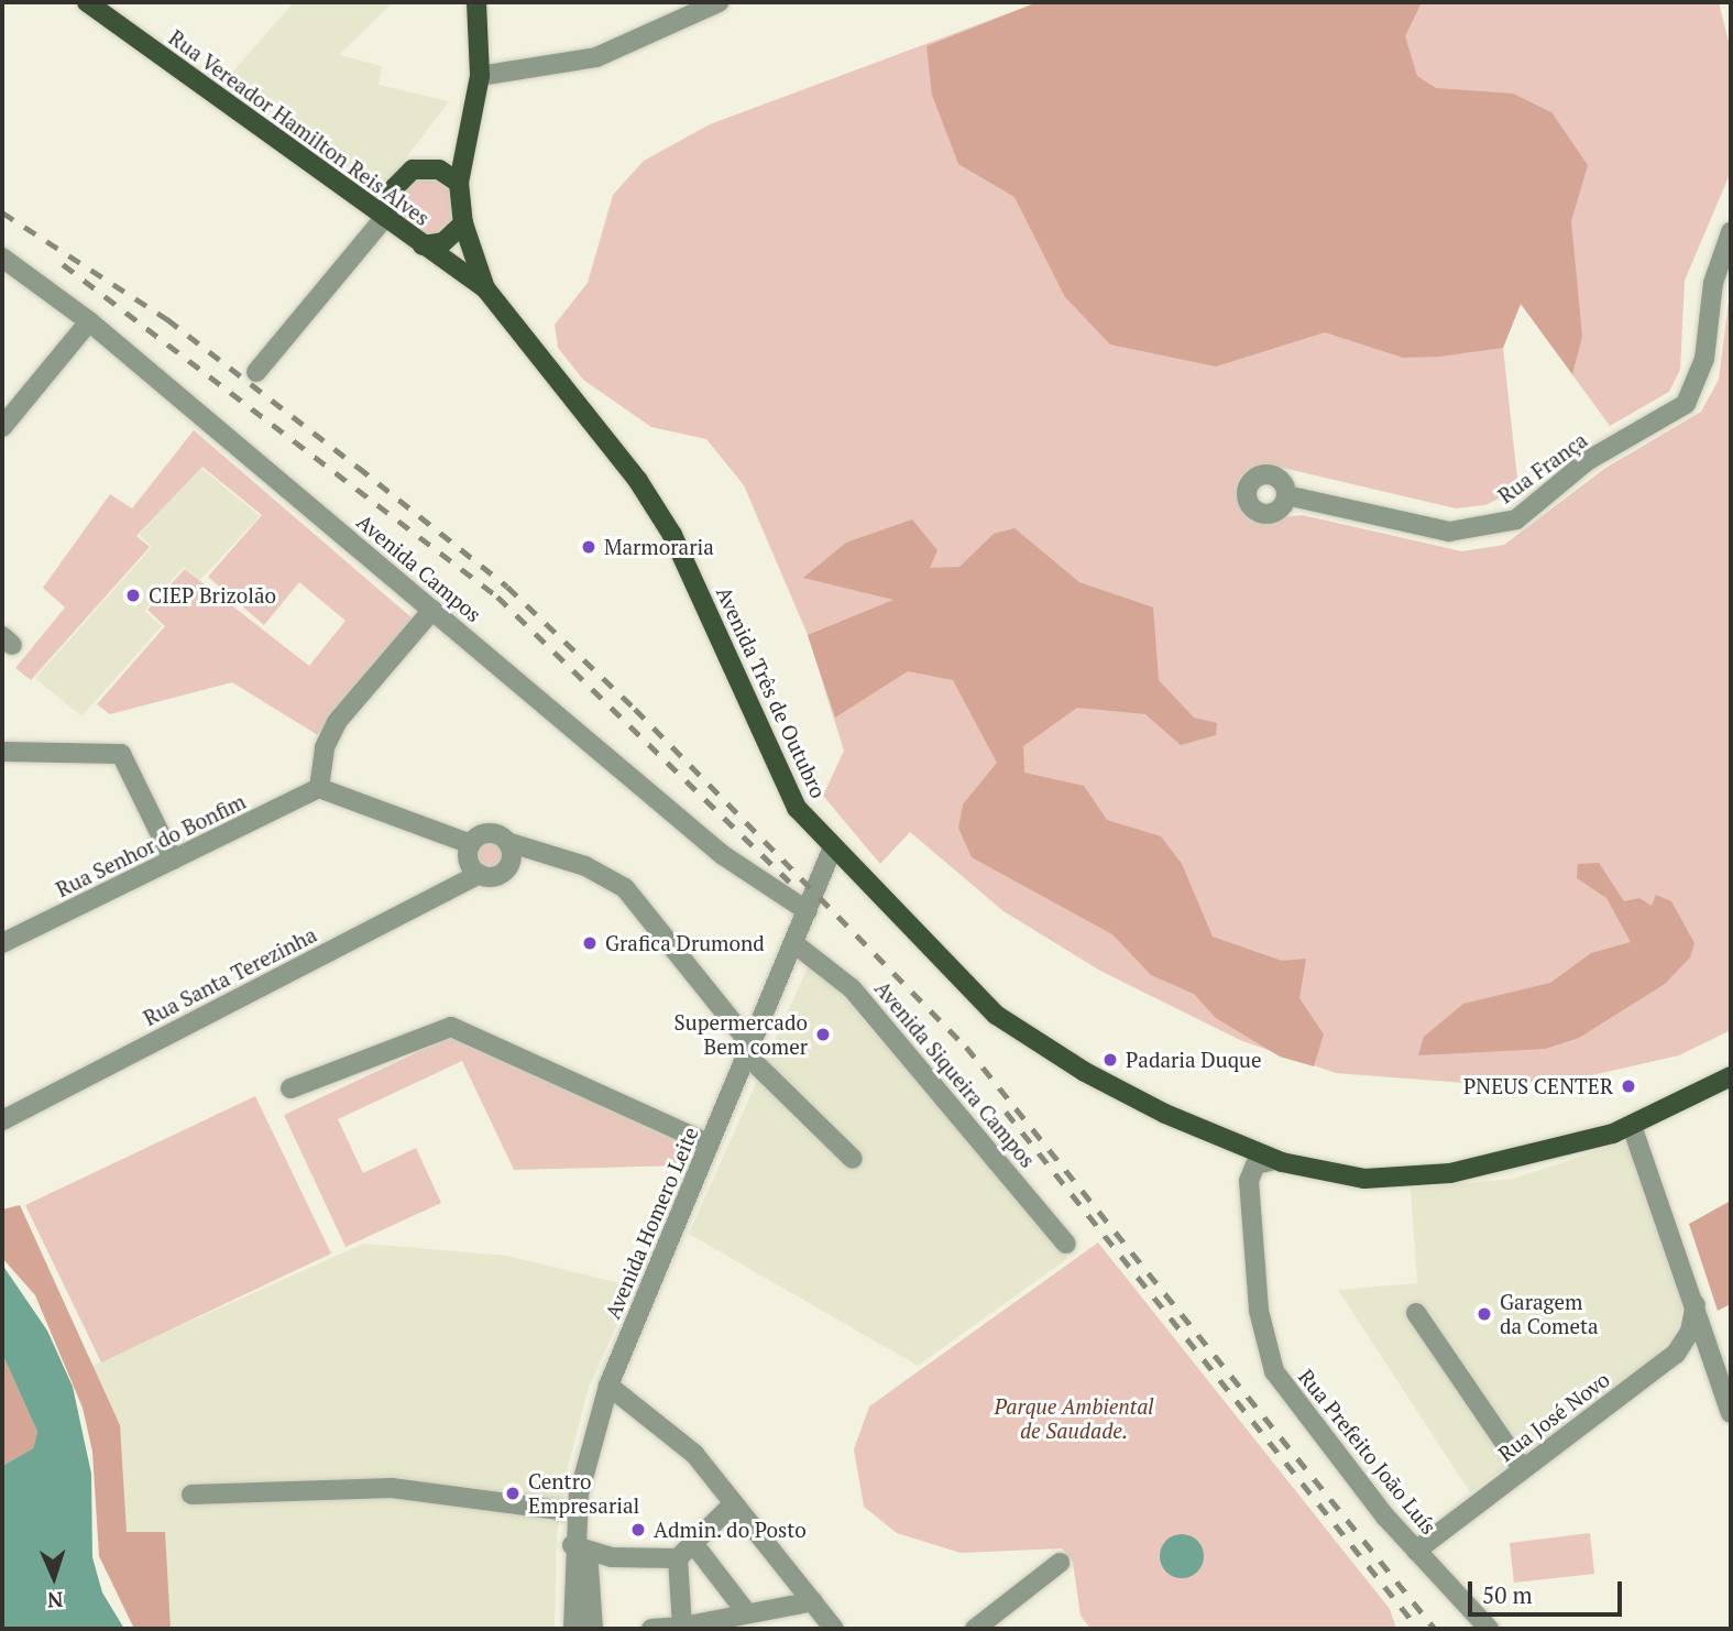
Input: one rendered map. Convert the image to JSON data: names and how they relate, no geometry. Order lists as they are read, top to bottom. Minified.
{"streets":{"main road":["Rua Vereador Hamilton Reis Alves","Avenida Três de Outubro"],"street":["Rua França","Avenida Campos","Rua Senhor do Bonfim","Rua Santa Terezinha","Avenida Siqueira Campos","Avenida Homero Leite","Rua José Novo","Rua Prefeito João Luís"]},"crossings":[["Rua Vereador Hamilton Reis Alves","Avenida Três de Outubro"],["Avenida Campos","Avenida Homero Leite"],["Avenida Três de Outubro","Avenida Homero Leite"],["Avenida Três de Outubro","Rua Prefeito João Luís"],["Avenida Siqueira Campos","Avenida Homero Leite"],["Rua José Novo","Rua Prefeito João Luís"]],"parks":["Parque Ambiental de Saudade."],"places":["Marmoraria","CIEP Brizolão","Grafica Drumond","Supermercado Bem comer","Padaria Duque","PNEUS CENTER","Garagem da Cometa","Centro Empresarial","Admin. do Posto"],"scale_bar":"50 m","north":"bottom"}
